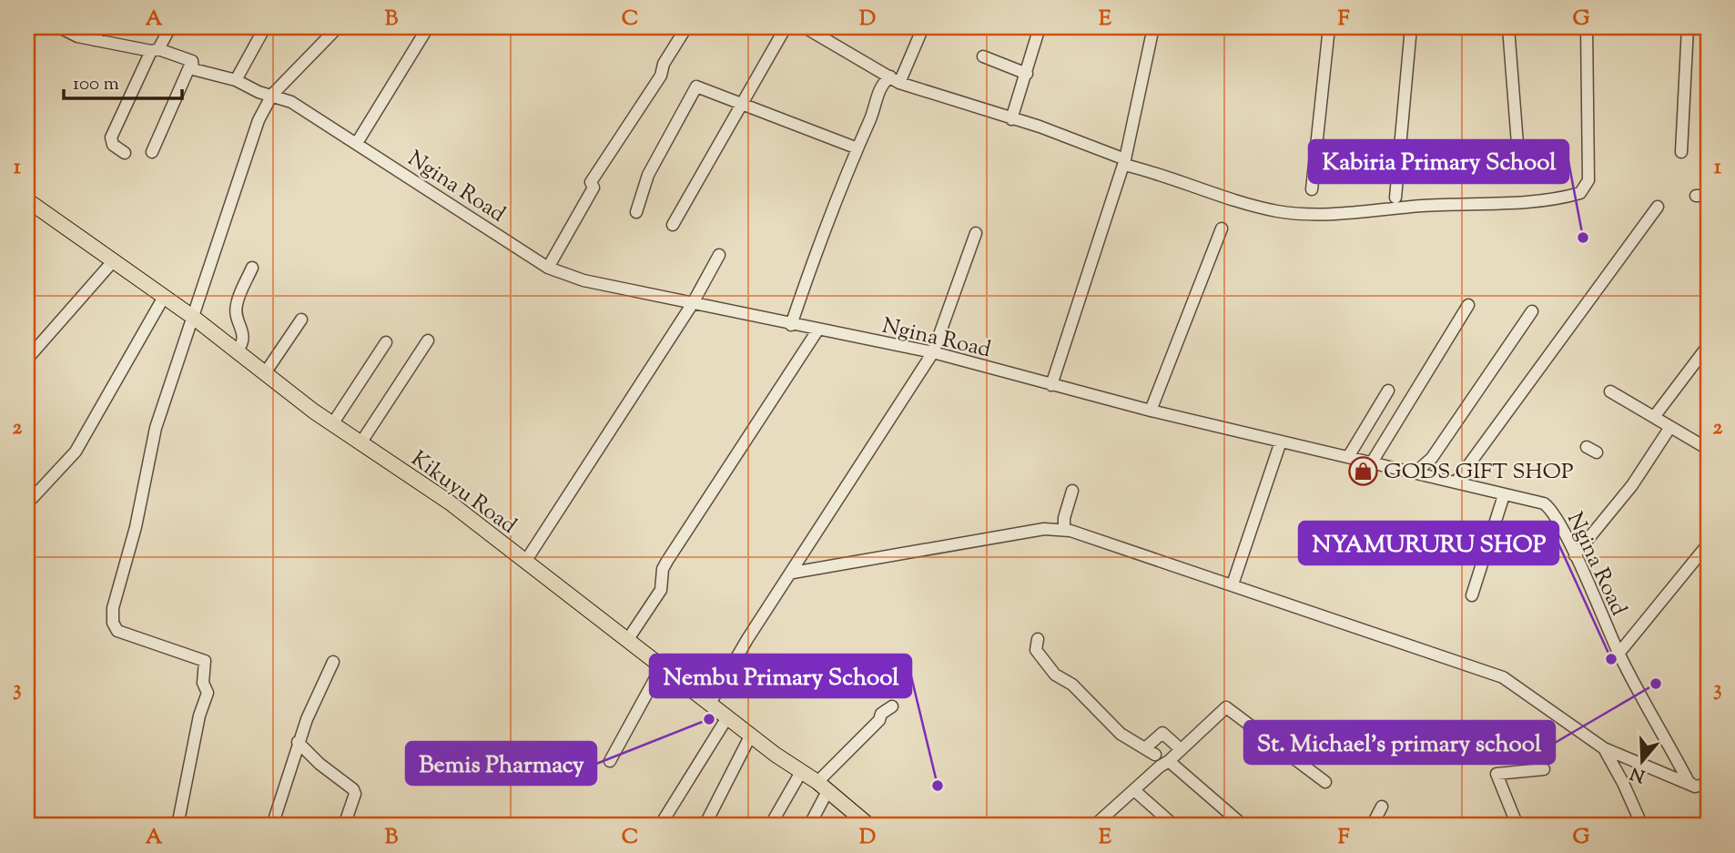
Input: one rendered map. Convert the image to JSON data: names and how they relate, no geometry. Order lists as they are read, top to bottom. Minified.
{"streets":{"main road":["Kikuyu Road"],"street":["Ngina Road"]},"places":{"other":["Kabiria Primary School","NYAMURURU SHOP","St. Michael's primary school","Bemis Pharmacy","Nembu Primary School"],"shop":["GODS GIFT SHOP"]},"scale_bar":"100 m","north":"bottom","grid":{"columns":["A","B","C","D","E","F","G"],"rows":["1","2","3"]}}
